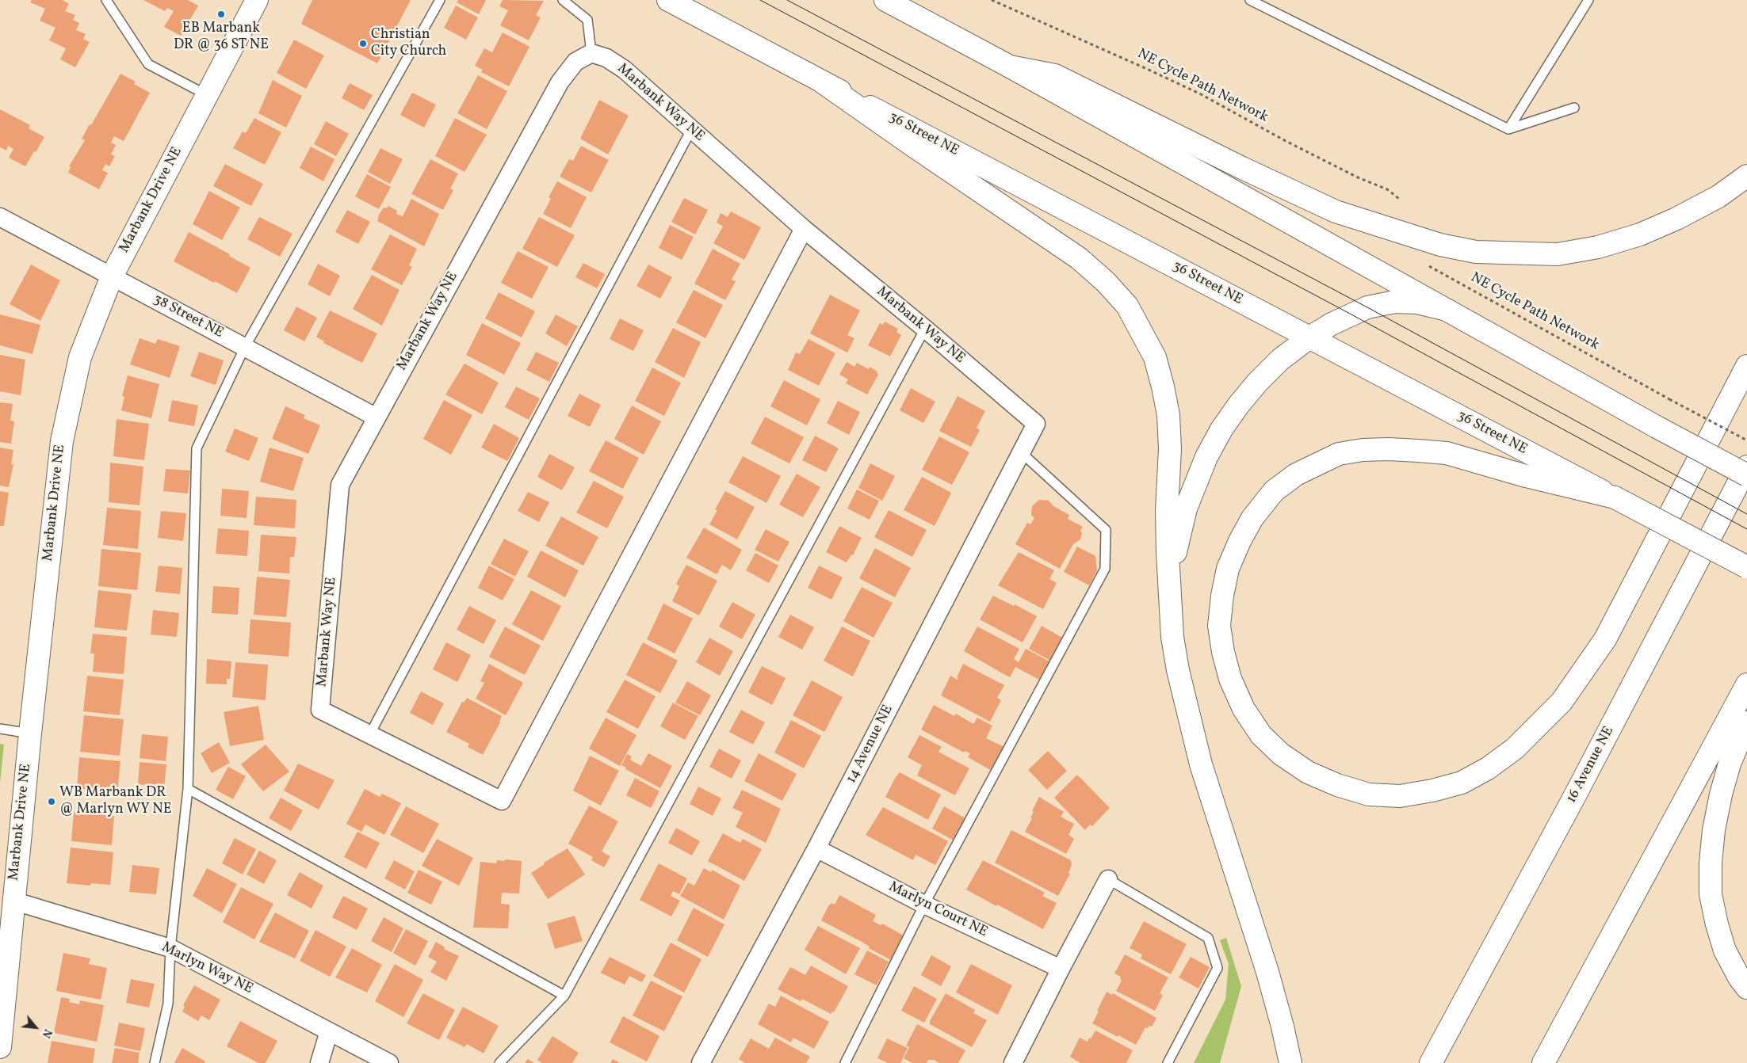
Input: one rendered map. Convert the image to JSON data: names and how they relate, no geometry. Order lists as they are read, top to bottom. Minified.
{"streets":{"main road":["36 Street NE","Marbank Drive NE","16 Avenue NE"],"street":["Marbank Way NE","38 Street NE","14 Avenue NE","Marlyn Court NE","Marlyn Way NE"],"path":["NE Cycle Path Network"]},"crossings":[["Marbank Way NE","38 Street NE"],["Marbank Way NE","14 Avenue NE"],["Marbank Drive NE","38 Street NE"],["Marbank Drive NE","Marlyn Way NE"],["14 Avenue NE","Marlyn Court NE"]],"places":["EB Marbank DR @ 36 ST NE","Christian City Church","WB Marbank DR @ Marlyn WY NE"],"north":"bottom right"}
